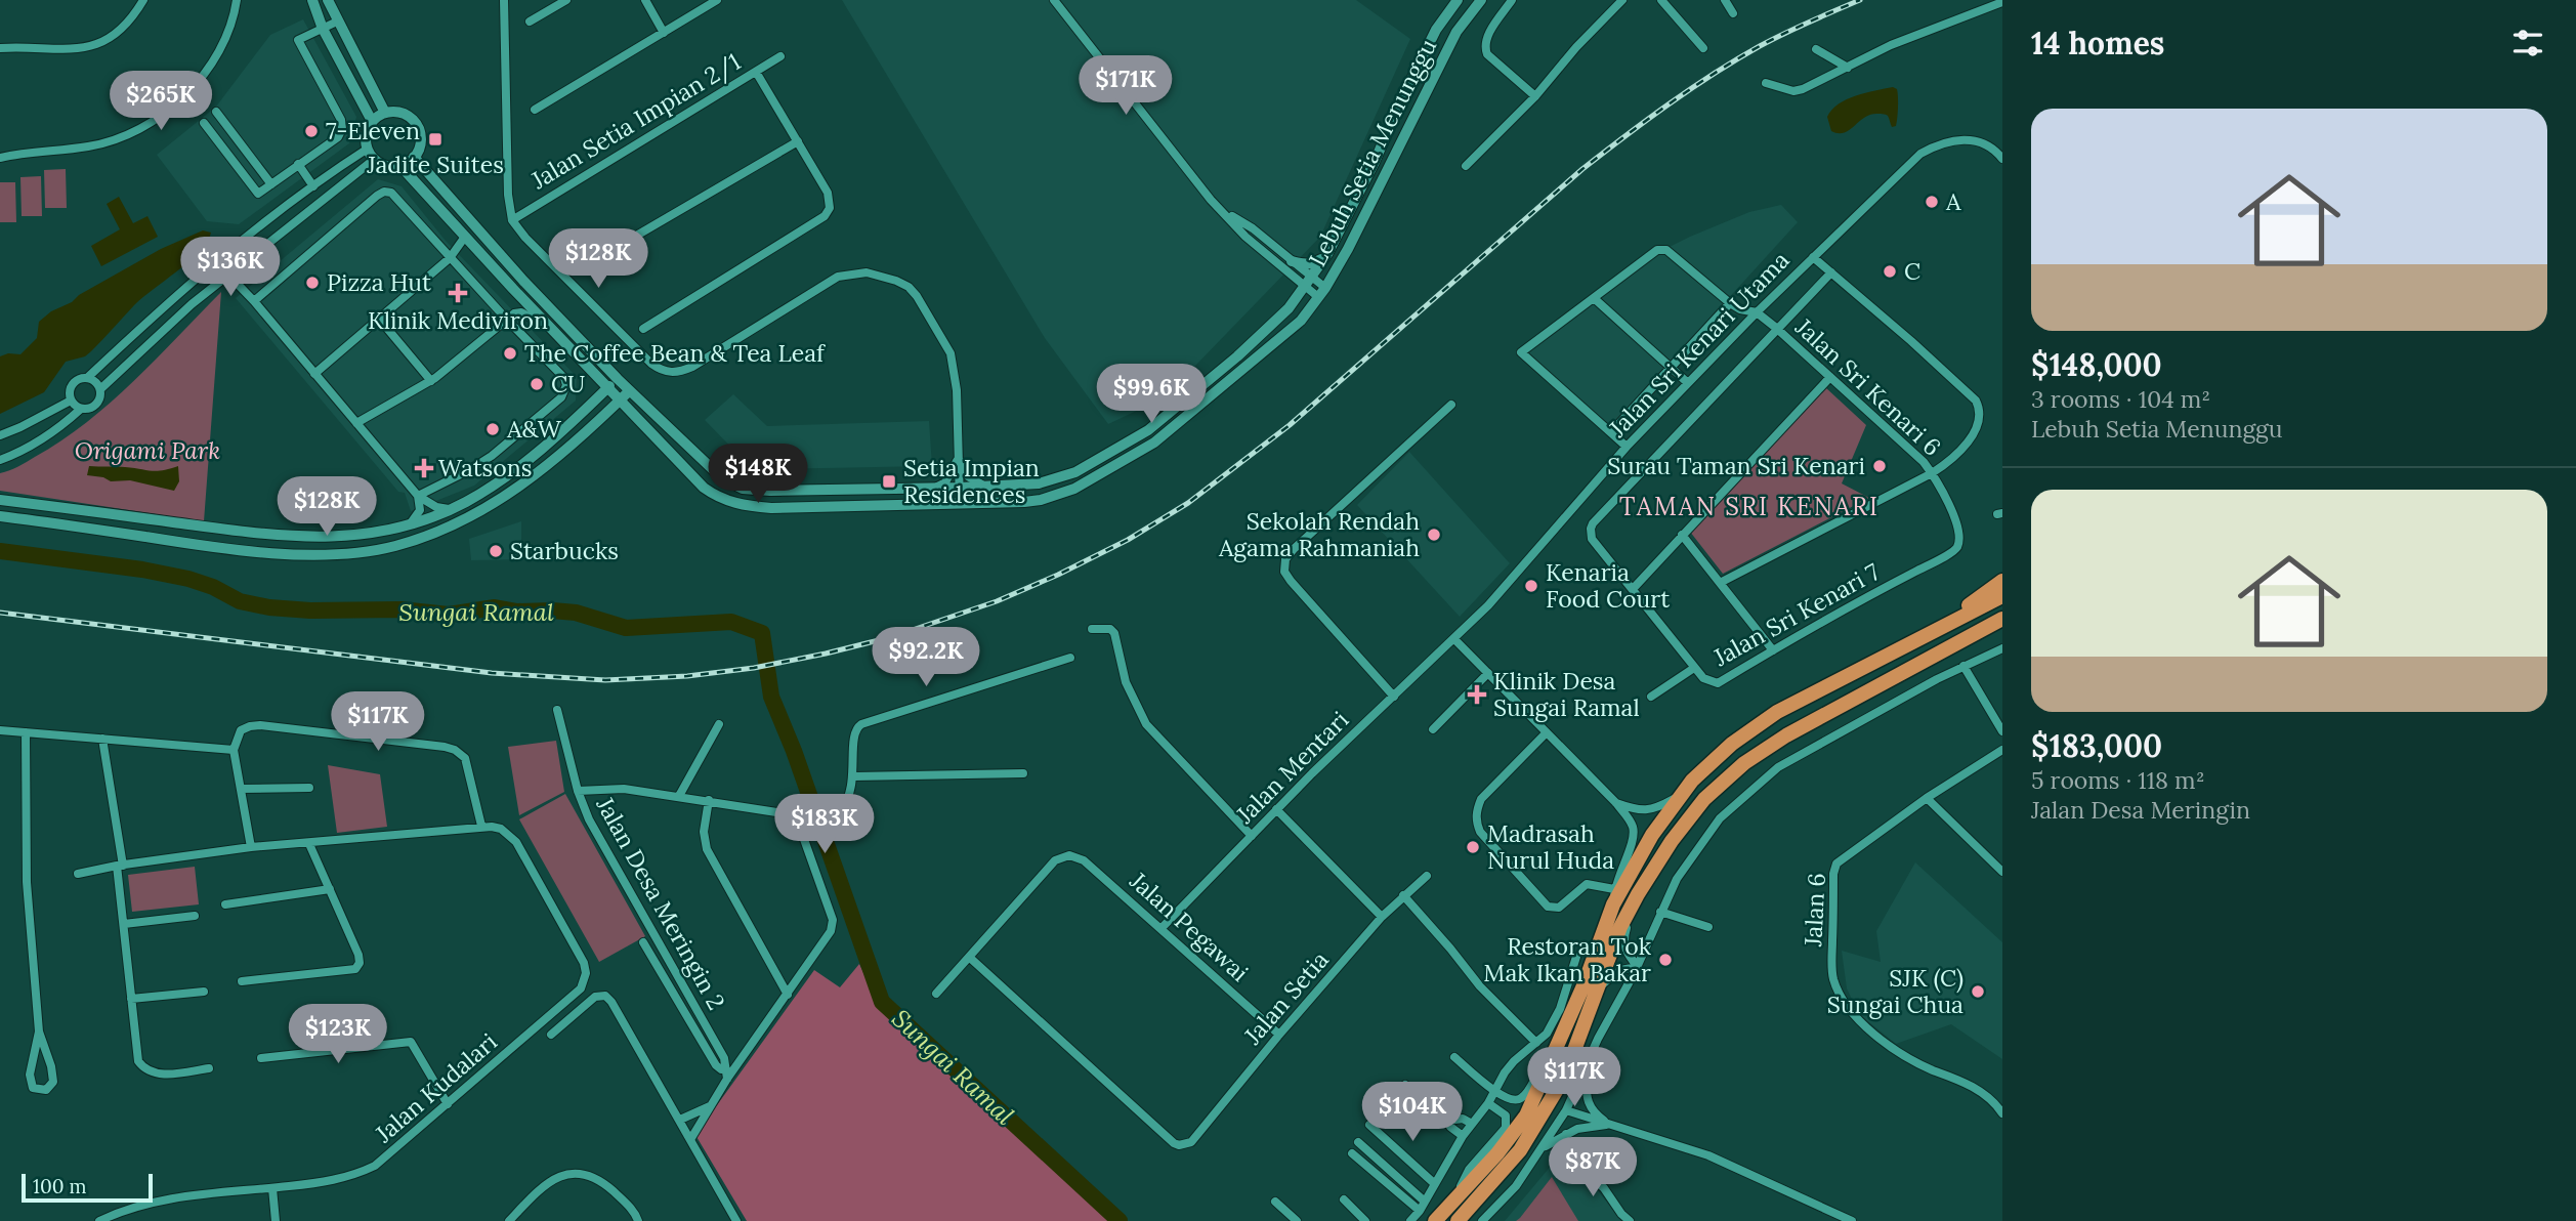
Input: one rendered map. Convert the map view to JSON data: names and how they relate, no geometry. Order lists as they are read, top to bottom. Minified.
{"streets":{"street":["Jalan Setia Impian 2/1","Lebuh Setia Menunggu","Jalan Sri Kenari Utama","Jalan Sri Kenari 6","Jalan Sri Kenari 7","Jalan Mentari","Jalan Desa Meringin 2","Jalan 6","Jalan Pegawai","Jalan Setia","Jalan Kudalari"]},"crossings":[["Jalan Sri Kenari Utama","Jalan Sri Kenari 6"],["Jalan Sri Kenari Utama","Jalan Mentari"],["Jalan Sri Kenari 6","Jalan Sri Kenari 7"],["Jalan Mentari","Jalan Pegawai"],["Jalan Pegawai","Jalan Setia"]],"districts":["TAMAN SRI KENARI"],"water":["Sungai Ramal"],"parks":["Origami Park"],"places":{"other":["7-Eleven","A","C","Pizza Hut","The Coffee Bean & Tea Leaf","CU","A&W","Surau Taman Sri Kenari","Sekolah Rendah Agama Rahmaniah","Starbucks","Kenaria Food Court","Madrasah Nurul Huda","Restoran Tok Mak Ikan Bakar","SJK (C) Sungai Chua"],"transit":["Jadite Suites","Setia Impian Residences"],"health":["Klinik Mediviron","Watsons","Klinik Desa Sungai Ramal"]},"scale_bar":"100 m","page":{"heading":"14 homes","price":["$171K","$265K","$128K","$136K","$99.6K","$148K","$128K","$92.2K","$117K","$183K","$123K","$117K","$104K","$87K"],"list":[{"name":"$148,000","note":"3 rooms · 104 m² · Lebuh Setia Menunggu"},{"name":"$183,000","note":"5 rooms · 118 m² · Jalan Desa Meringin"}],"scale":"100 m"}}
